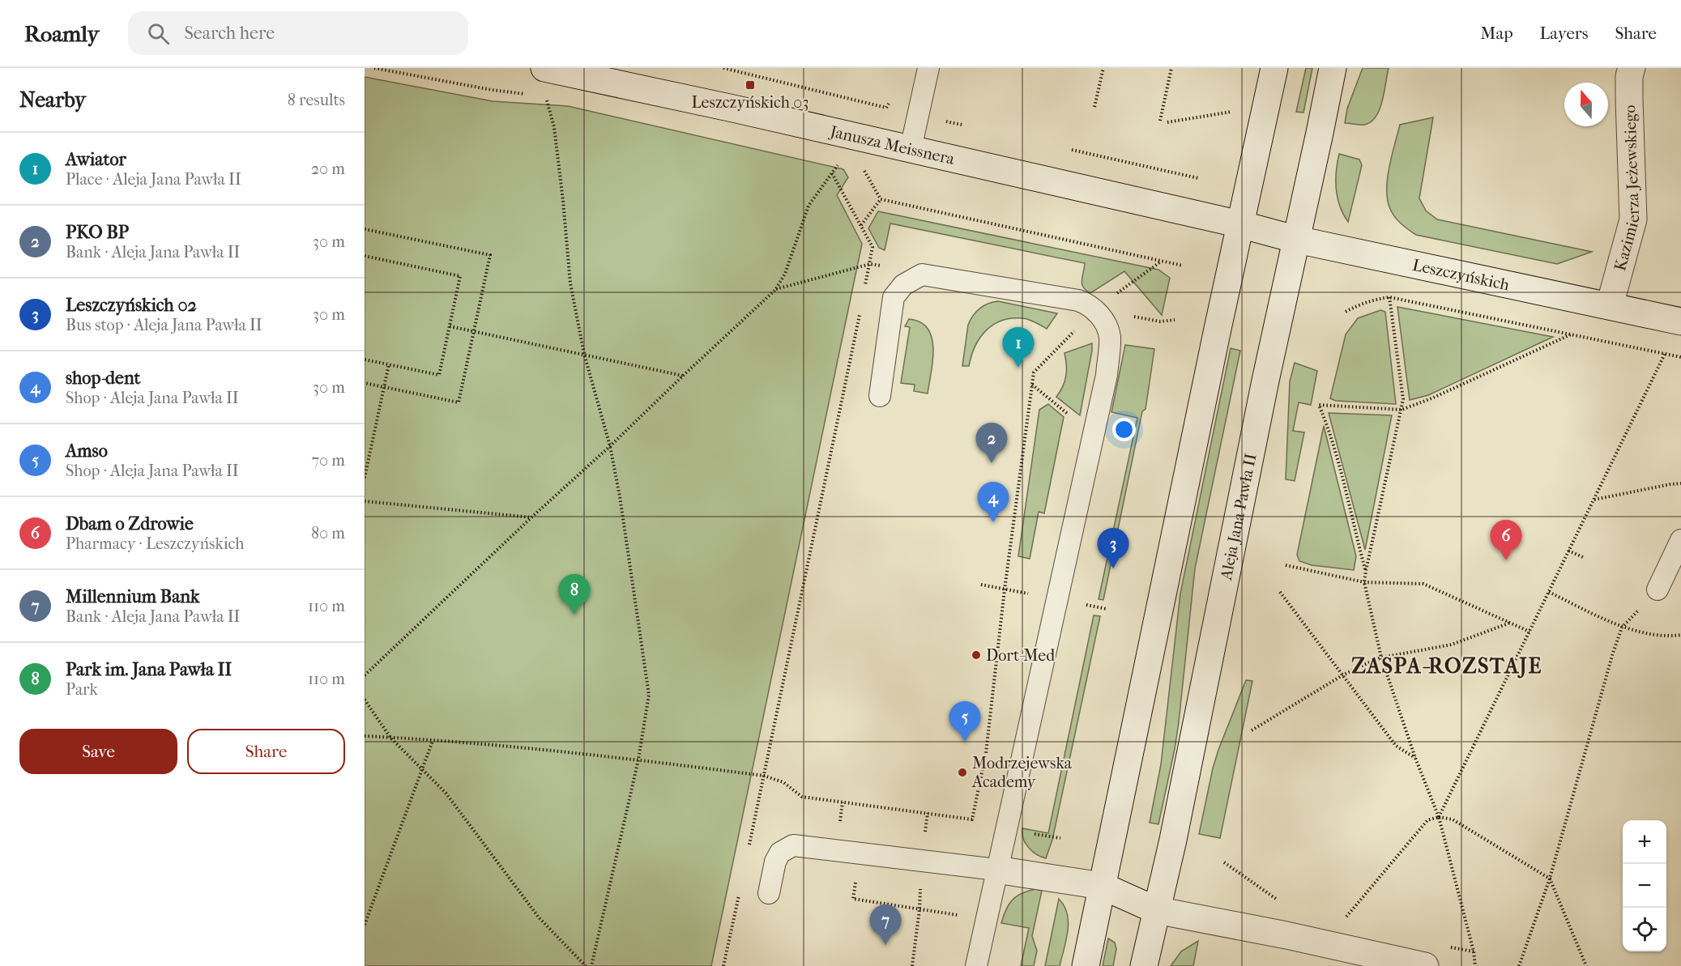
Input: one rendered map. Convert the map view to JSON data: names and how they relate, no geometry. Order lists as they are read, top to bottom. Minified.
{"streets":{"main road":["Janusza Meissnera","Kazimierza Jeżewskiego","Leszczyńskich","Aleja Jana Pawła II"]},"crossings":[["Janusza Meissnera","Leszczyńskich"],["Kazimierza Jeżewskiego","Leszczyńskich"],["Leszczyńskich","Aleja Jana Pawła II"]],"districts":["ZASPA-ROZSTAJE"],"places":{"transit":["Leszczyńskich 03"],"other":["Dort-Med","Modrzejewska Academy"]},"north":"top","page":{"header":"Roamly","search":"Search here","nav":["Map","Layers","Share"],"heading":["Nearby","8 results"],"list":[{"mark":"1","name":"Awiator","note":"Place · Aleja Jana Pawła II","value":"20 m"},{"mark":"2","name":"PKO BP","note":"Bank · Aleja Jana Pawła II","value":"30 m"},{"mark":"3","name":"Leszczyńskich 02","note":"Bus stop · Aleja Jana Pawła II","value":"30 m"},{"mark":"4","name":"shop-dent","note":"Shop · Aleja Jana Pawła II","value":"30 m"},{"mark":"5","name":"Amso","note":"Shop · Aleja Jana Pawła II","value":"70 m"},{"mark":"6","name":"Dbam o Zdrowie","note":"Pharmacy · Leszczyńskich","value":"80 m"},{"mark":"7","name":"Millennium Bank","note":"Bank · Aleja Jana Pawła II","value":"110 m"},{"mark":"8","name":"Park im. Jana Pawła II","note":"Park","value":"110 m"}],"pins":["1","2","4","6","3","8","5","7"],"buttons":["Save","Share"],"map_buttons":["+","−"]}}
